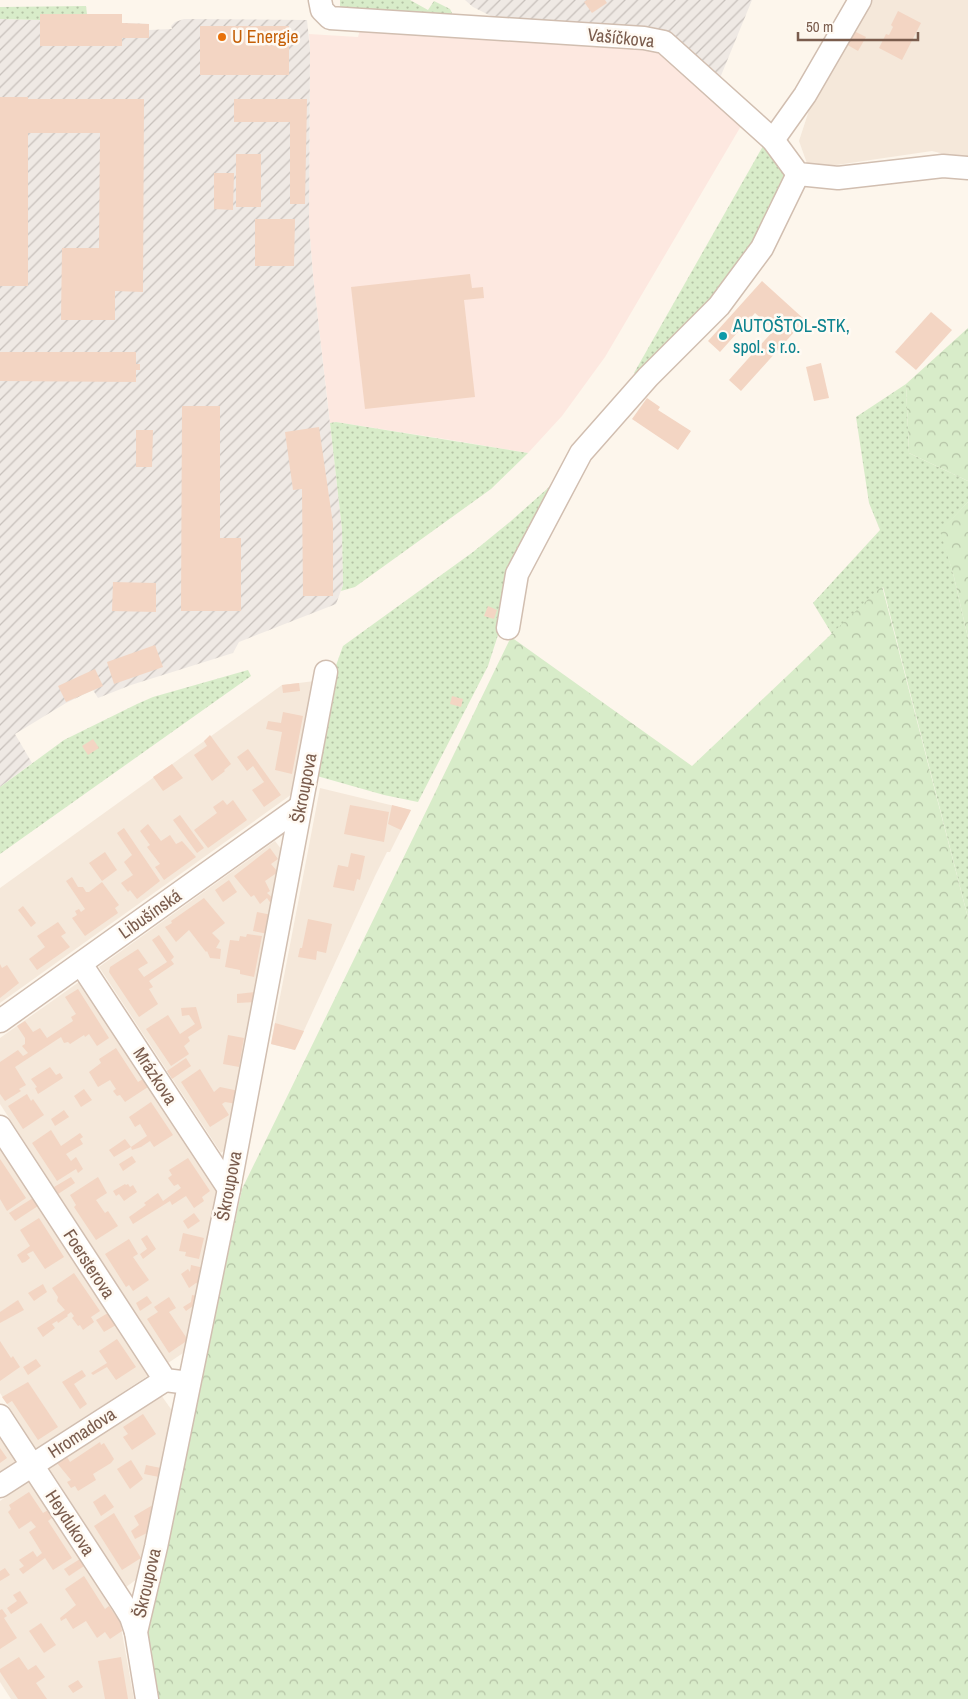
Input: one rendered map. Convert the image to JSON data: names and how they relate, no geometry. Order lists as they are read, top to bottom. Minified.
{"streets":{"street":["Vašíčkova","Škroupova","Libušínská","Mrázkova","Foersterova","Hromadova","Heydukova"]},"crossings":[["Škroupova","Libušínská"],["Škroupova","Mrázkova"],["Škroupova","Heydukova"],["Libušínská","Mrázkova"],["Foersterova","Hromadova"],["Hromadova","Heydukova"]],"places":["U Energie","AUTOŠTOL-STK, spol. s r.o."],"scale_bar":"50 m"}
